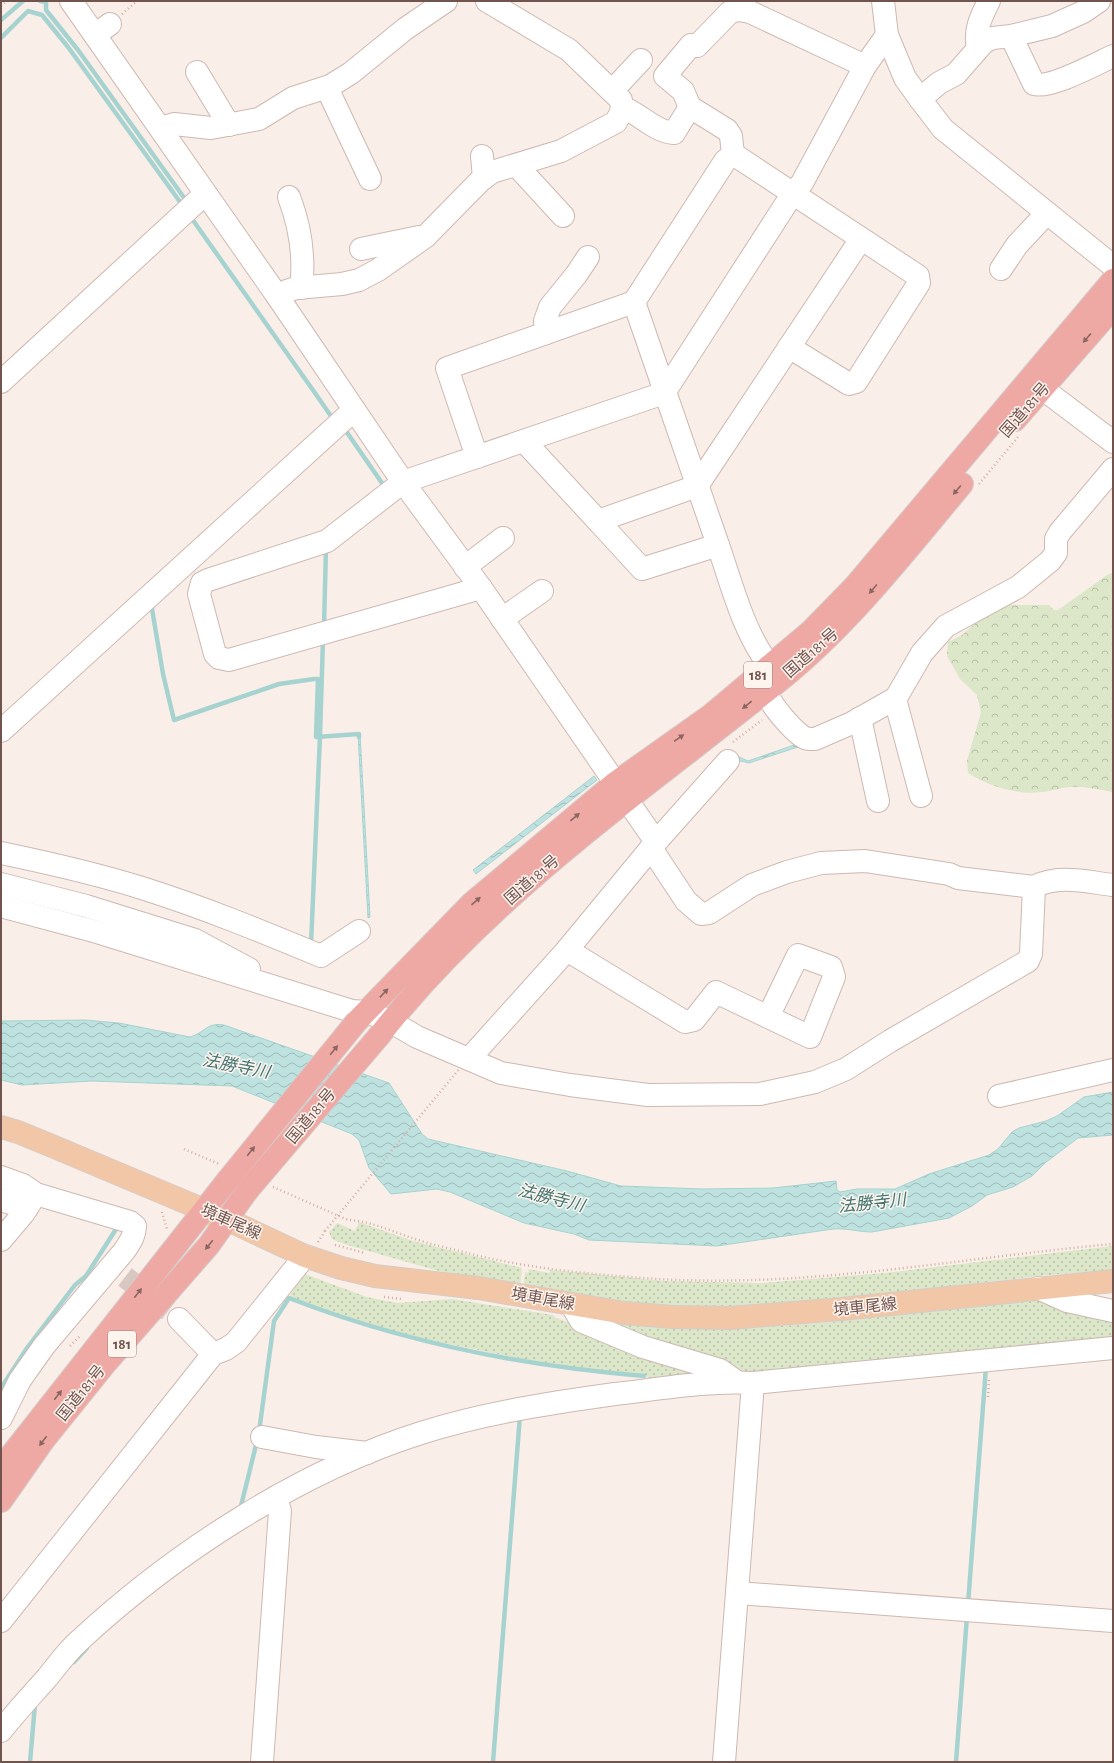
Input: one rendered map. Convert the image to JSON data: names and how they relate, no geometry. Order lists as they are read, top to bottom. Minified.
{"streets":{"highway":["国道181号","181"],"main road":["境車尾線"]},"crossings":[["国道181号","境車尾線"]],"water":["法勝寺川"]}
